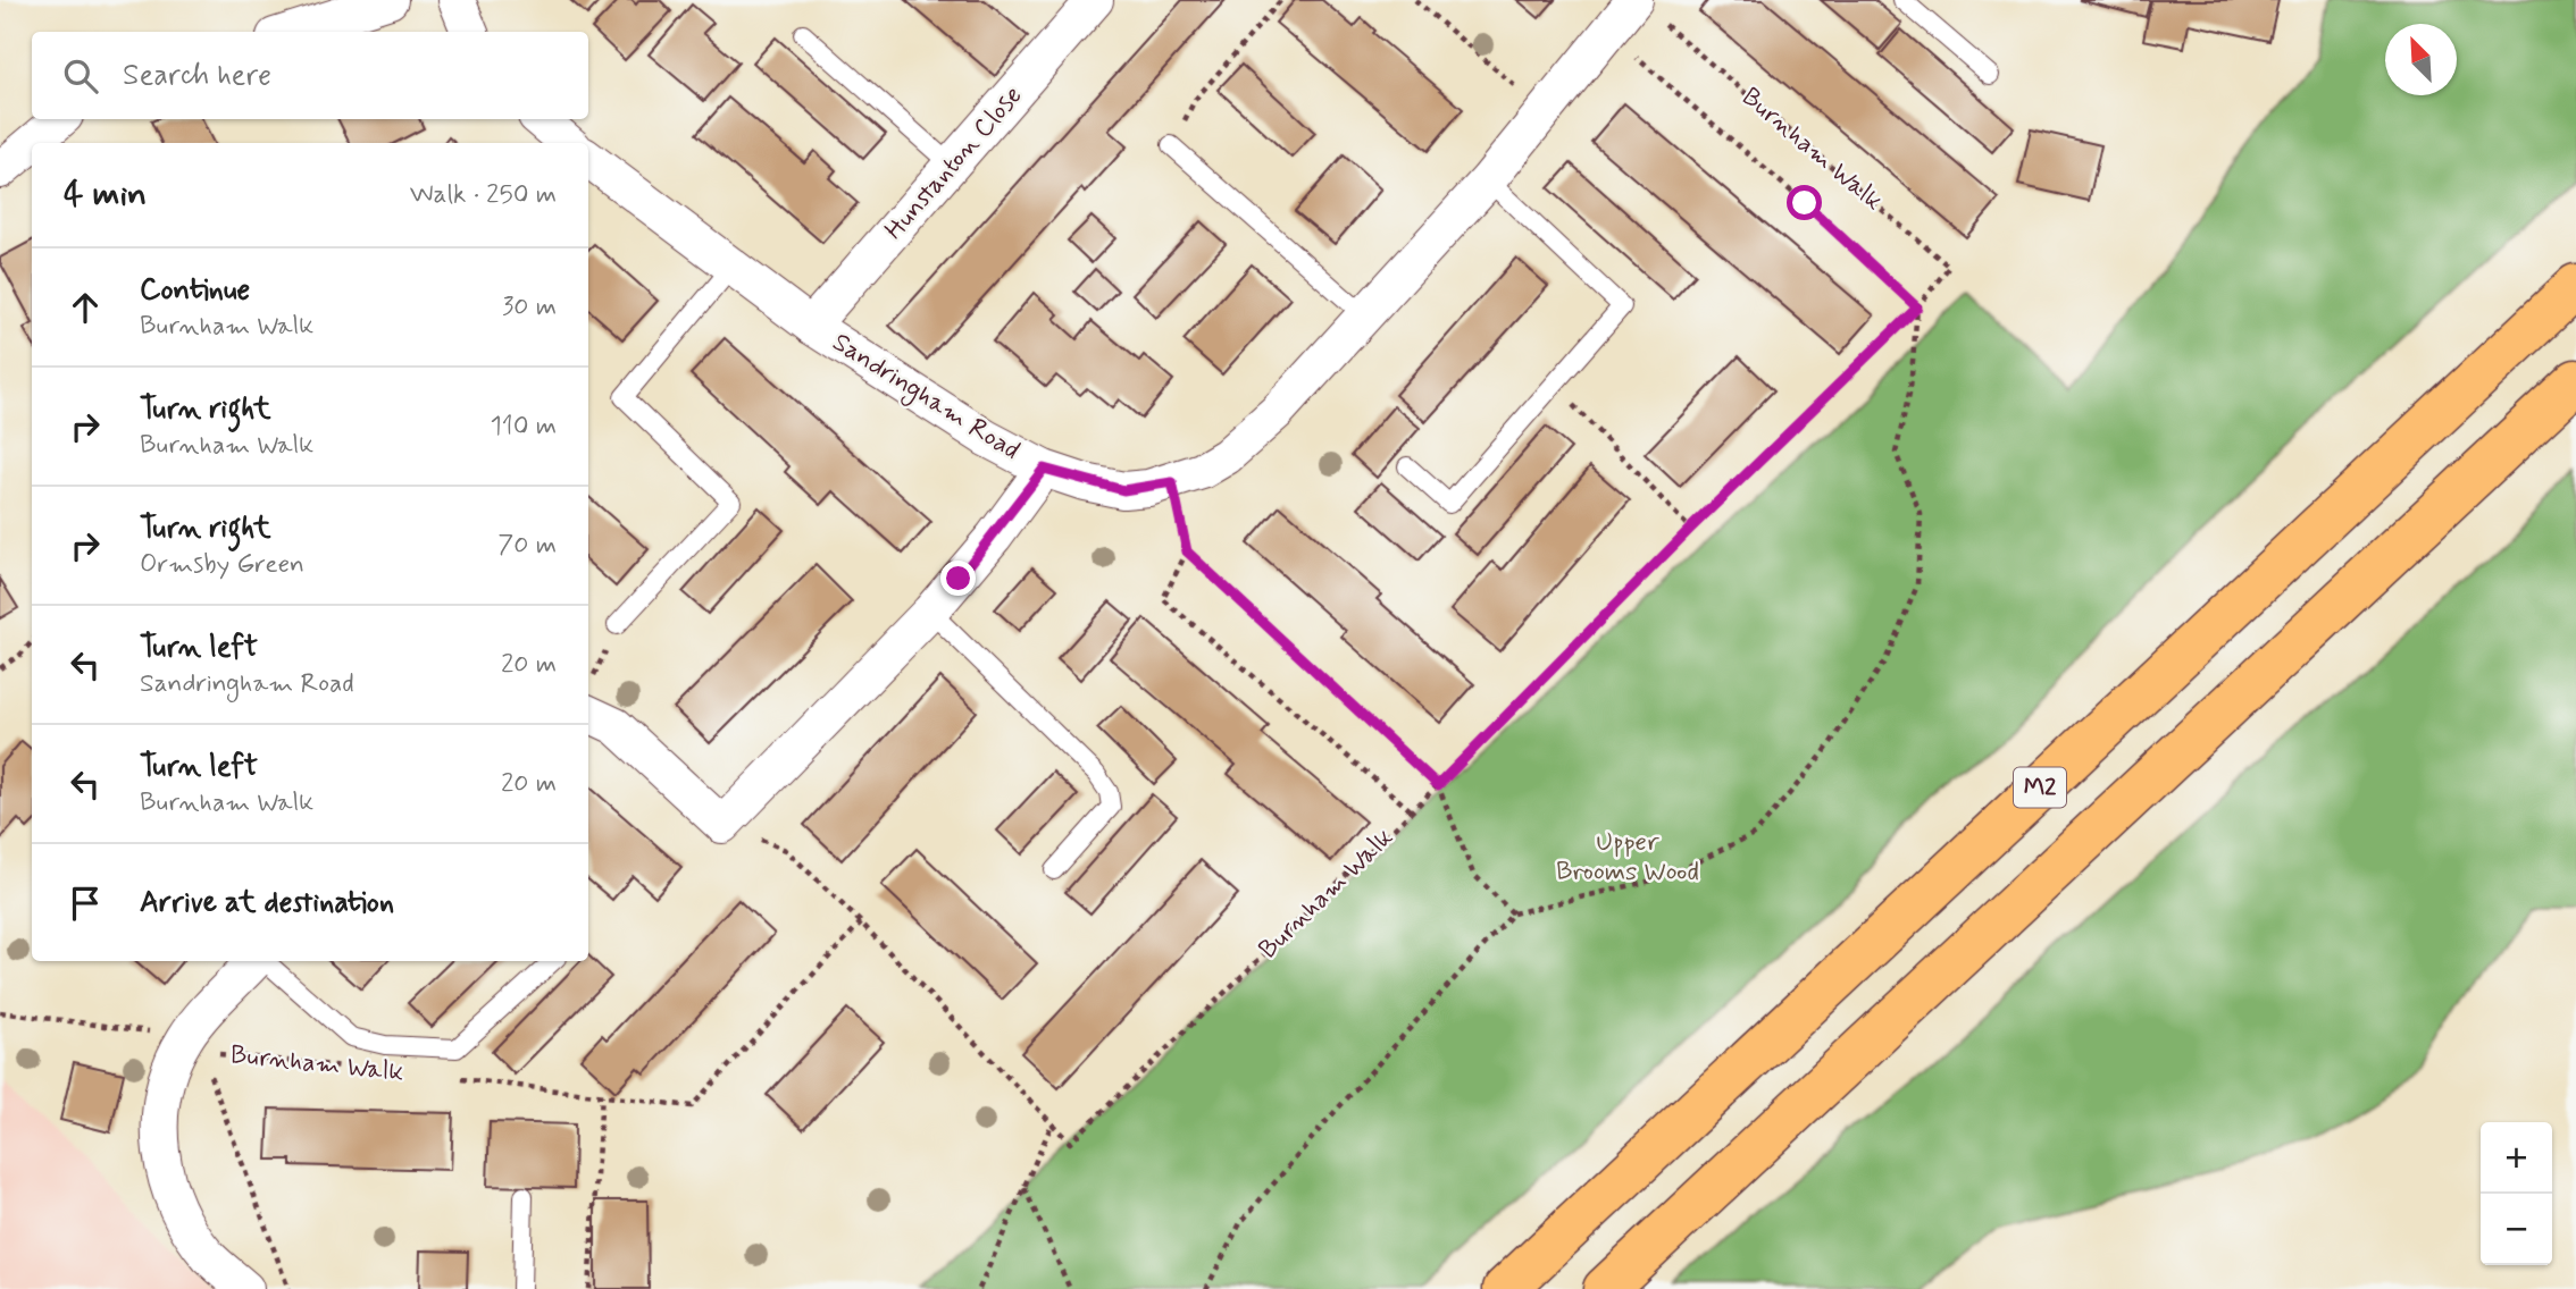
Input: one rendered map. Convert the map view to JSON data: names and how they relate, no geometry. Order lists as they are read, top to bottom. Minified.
{"streets":{"highway":["M2"],"street":["Burnham Walk","Hunstanton Close","Sandringham Road"]},"crossings":[["Burnham Walk","Sandringham Road"],["Hunstanton Close","Sandringham Road"]],"parks":["Upper Brooms Wood"],"north":"top left","page":{"search":"Search here","heading":["4 min","Walk · 250 m"],"list":[["Continue","Burnham Walk","30 m"],["Turn right","Burnham Walk","110 m"],["Turn right","Ormsby Green","70 m"],["Turn left","Sandringham Road","20 m"],["Turn left","Burnham Walk","20 m"],"Arrive at destination"],"map_buttons":["+","−"]}}
